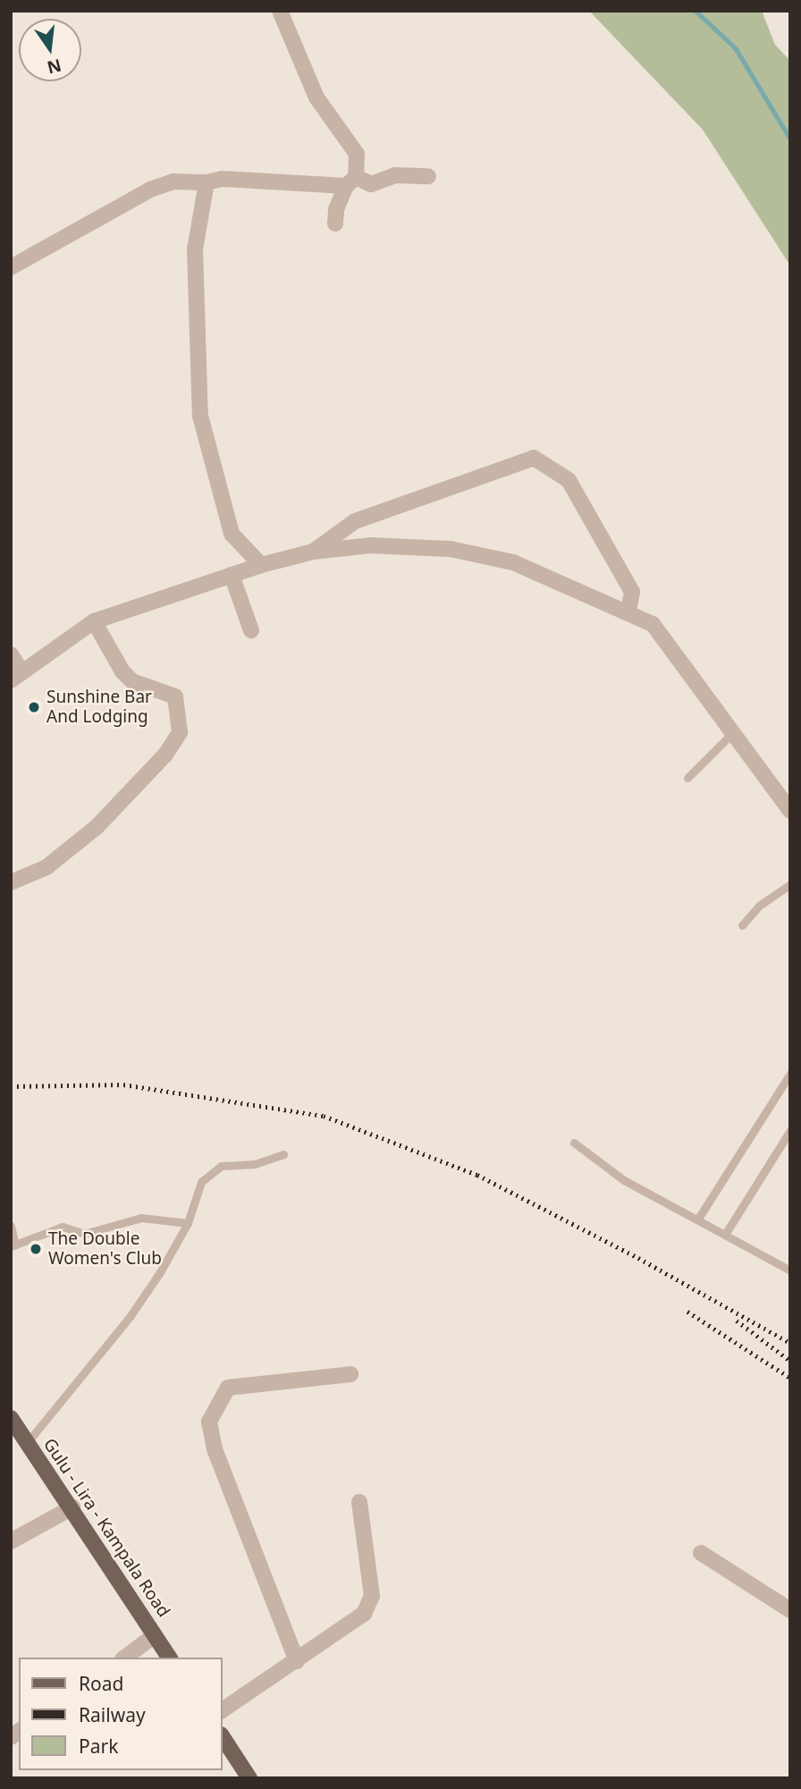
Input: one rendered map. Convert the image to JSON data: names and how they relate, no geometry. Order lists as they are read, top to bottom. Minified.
{"streets":{"main road":["Gulu - Lira - Kampala Road"]},"places":["Sunshine Bar And Lodging","The Double Women's Club"],"legend":["Road","Railway","Park"],"north":"bottom"}
